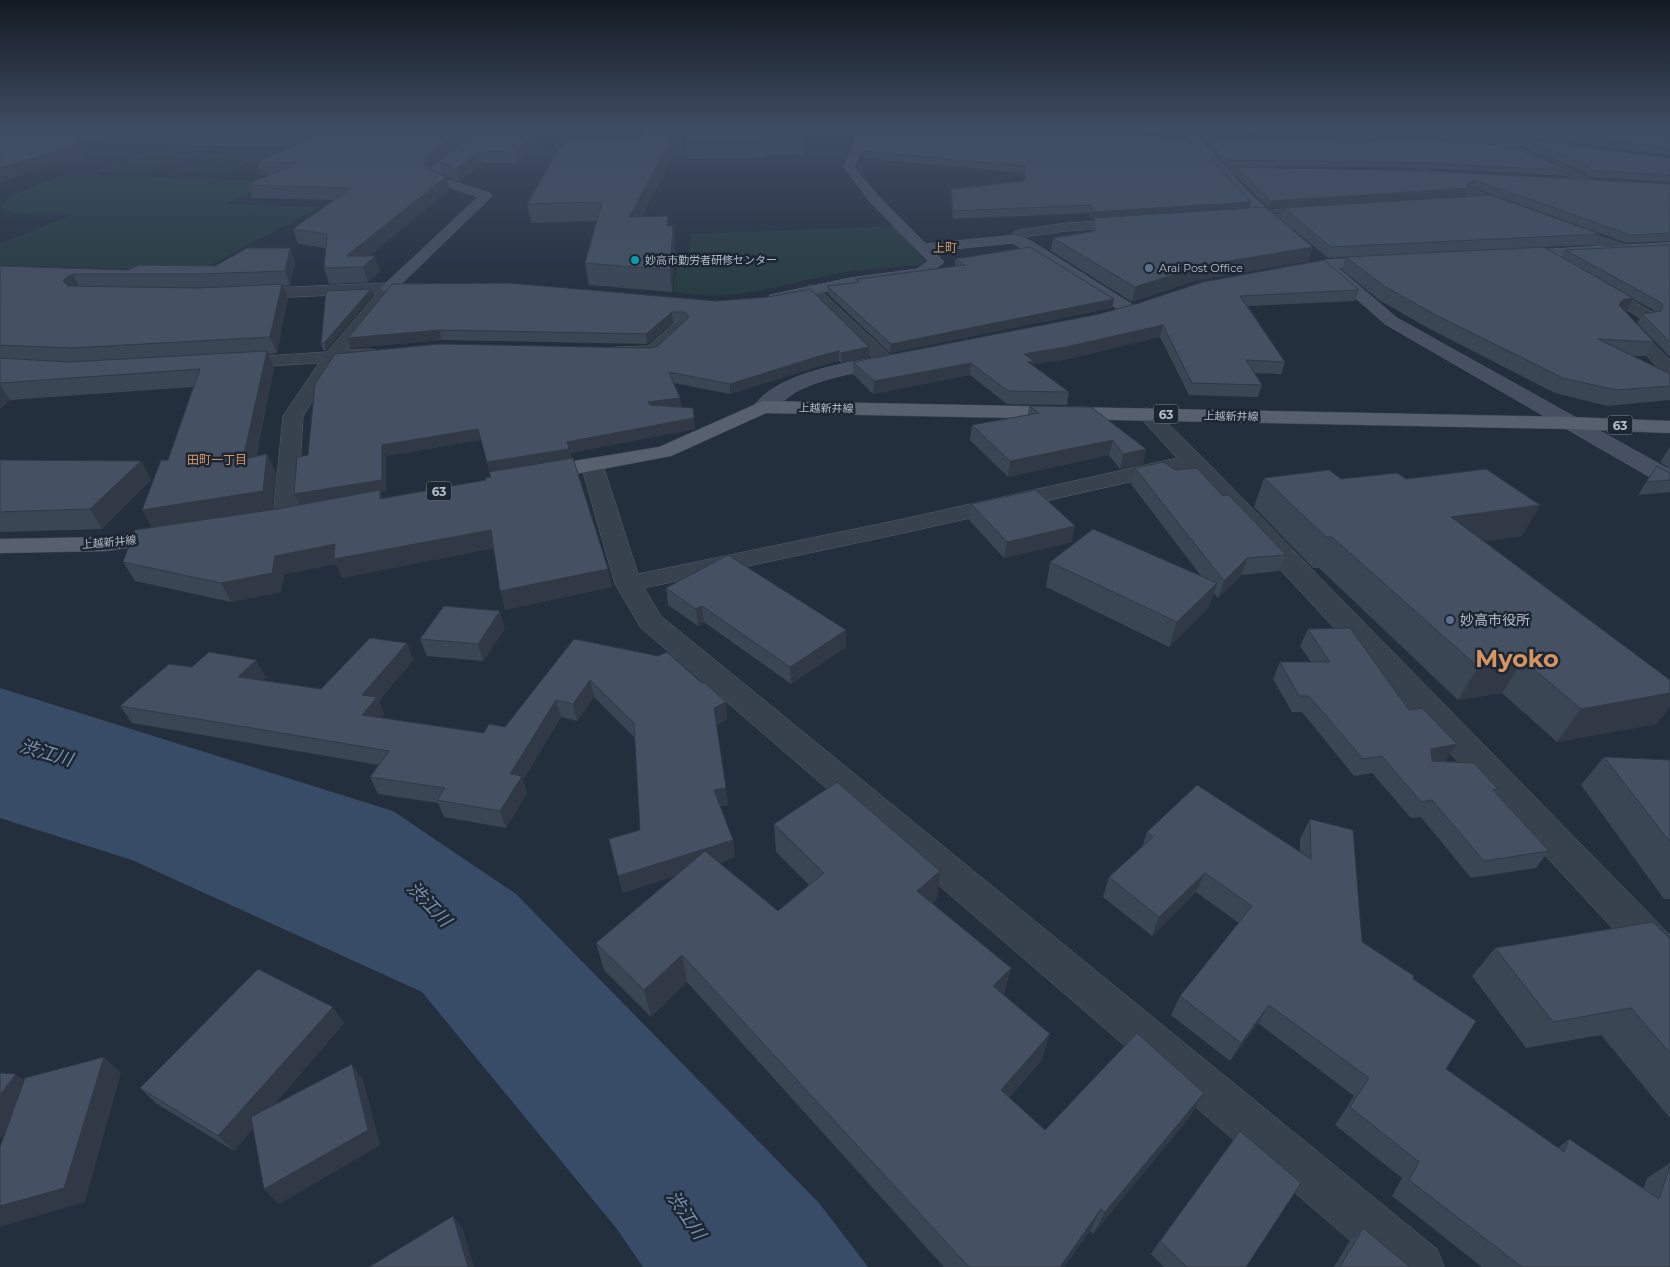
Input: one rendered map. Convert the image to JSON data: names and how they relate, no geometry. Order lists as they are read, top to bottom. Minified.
{"streets":{"main road":["上越新井線","63"]},"crossings":[["上越新井線","63"]],"districts":["上町","田町一丁目","Myoko"],"water":["渋江川"],"places":["妙高市勤労者研修センター","Arai Post Office","妙高市役所"]}
